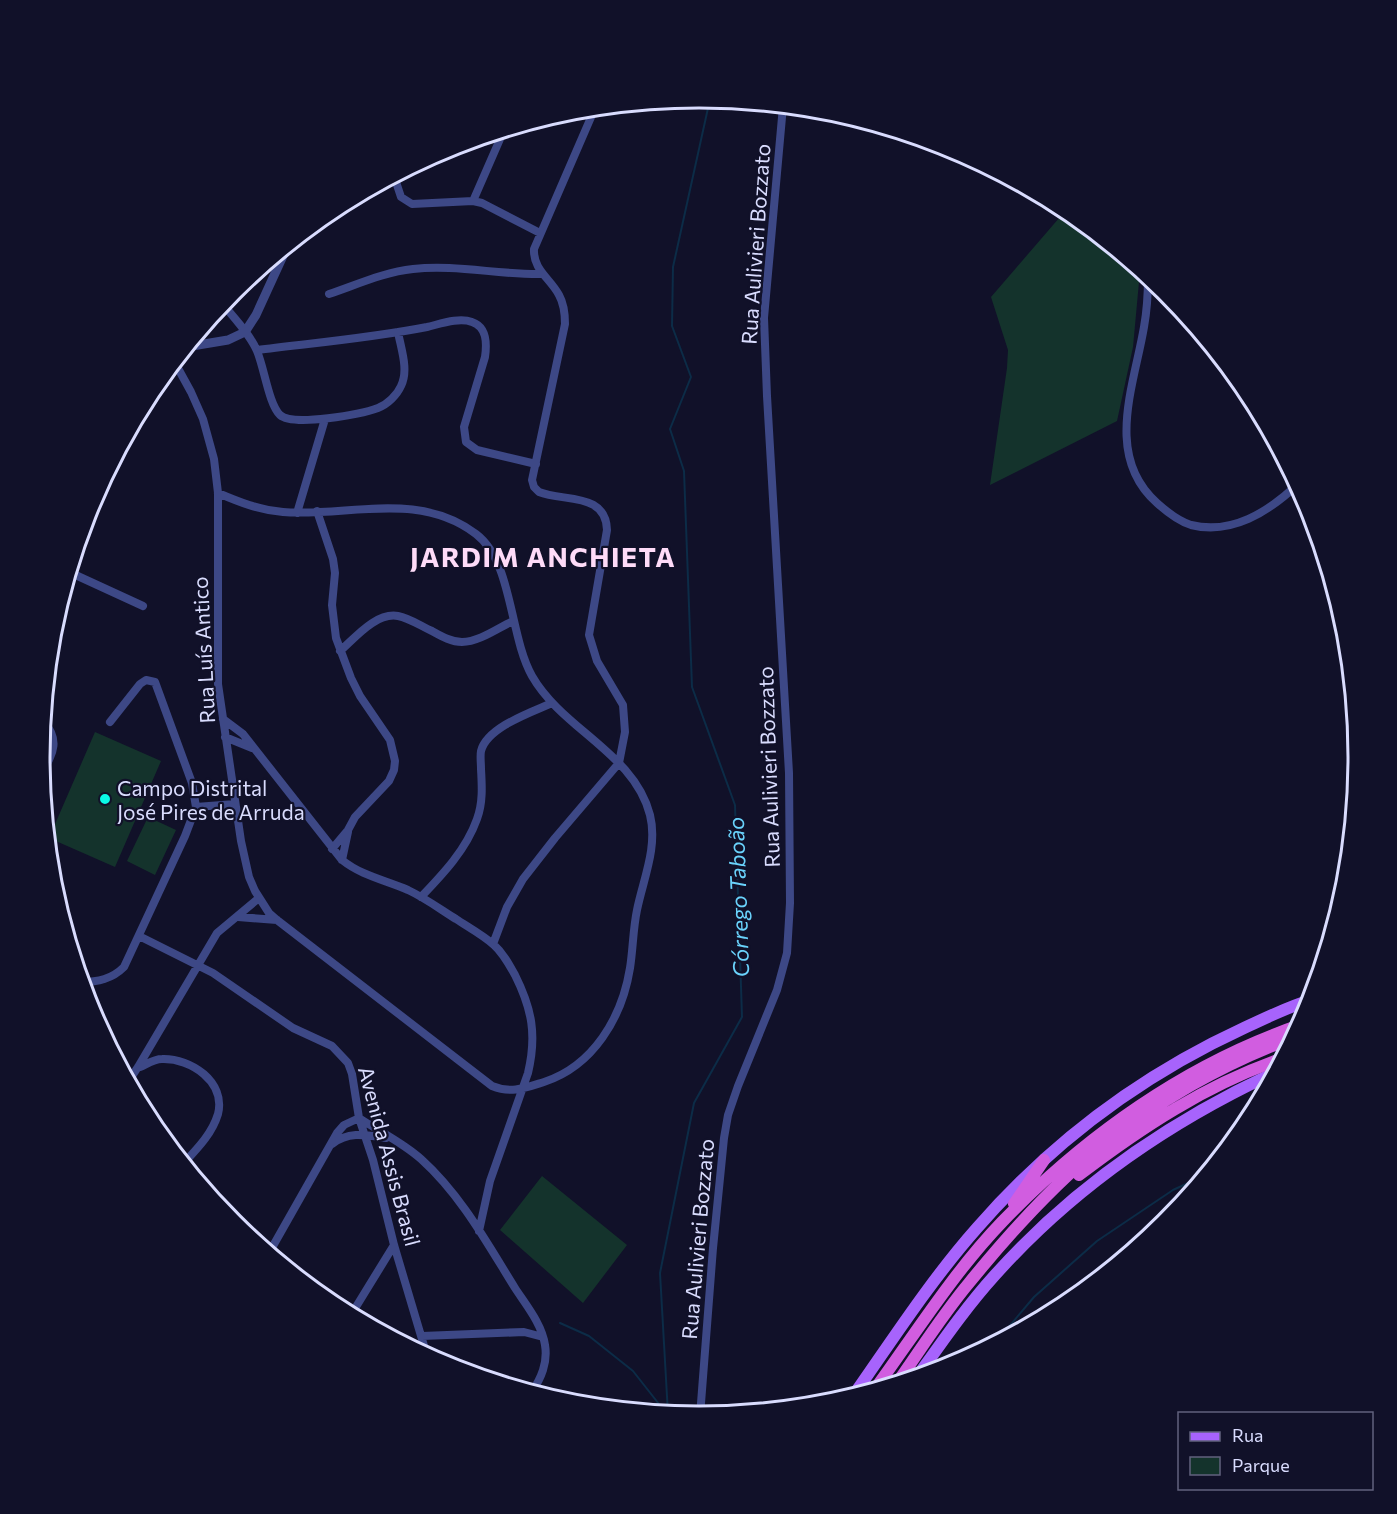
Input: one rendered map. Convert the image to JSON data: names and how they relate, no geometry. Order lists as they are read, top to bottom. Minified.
{"streets":{"street":["Rua Aulivieri Bozzato","Rua Luís Antico","Avenida Assis Brasil"]},"districts":["JARDIM ANCHIETA"],"water":["Córrego Taboão"],"places":["Campo Distrital José Pires de Arruda"],"legend":["Rua","Parque"]}
